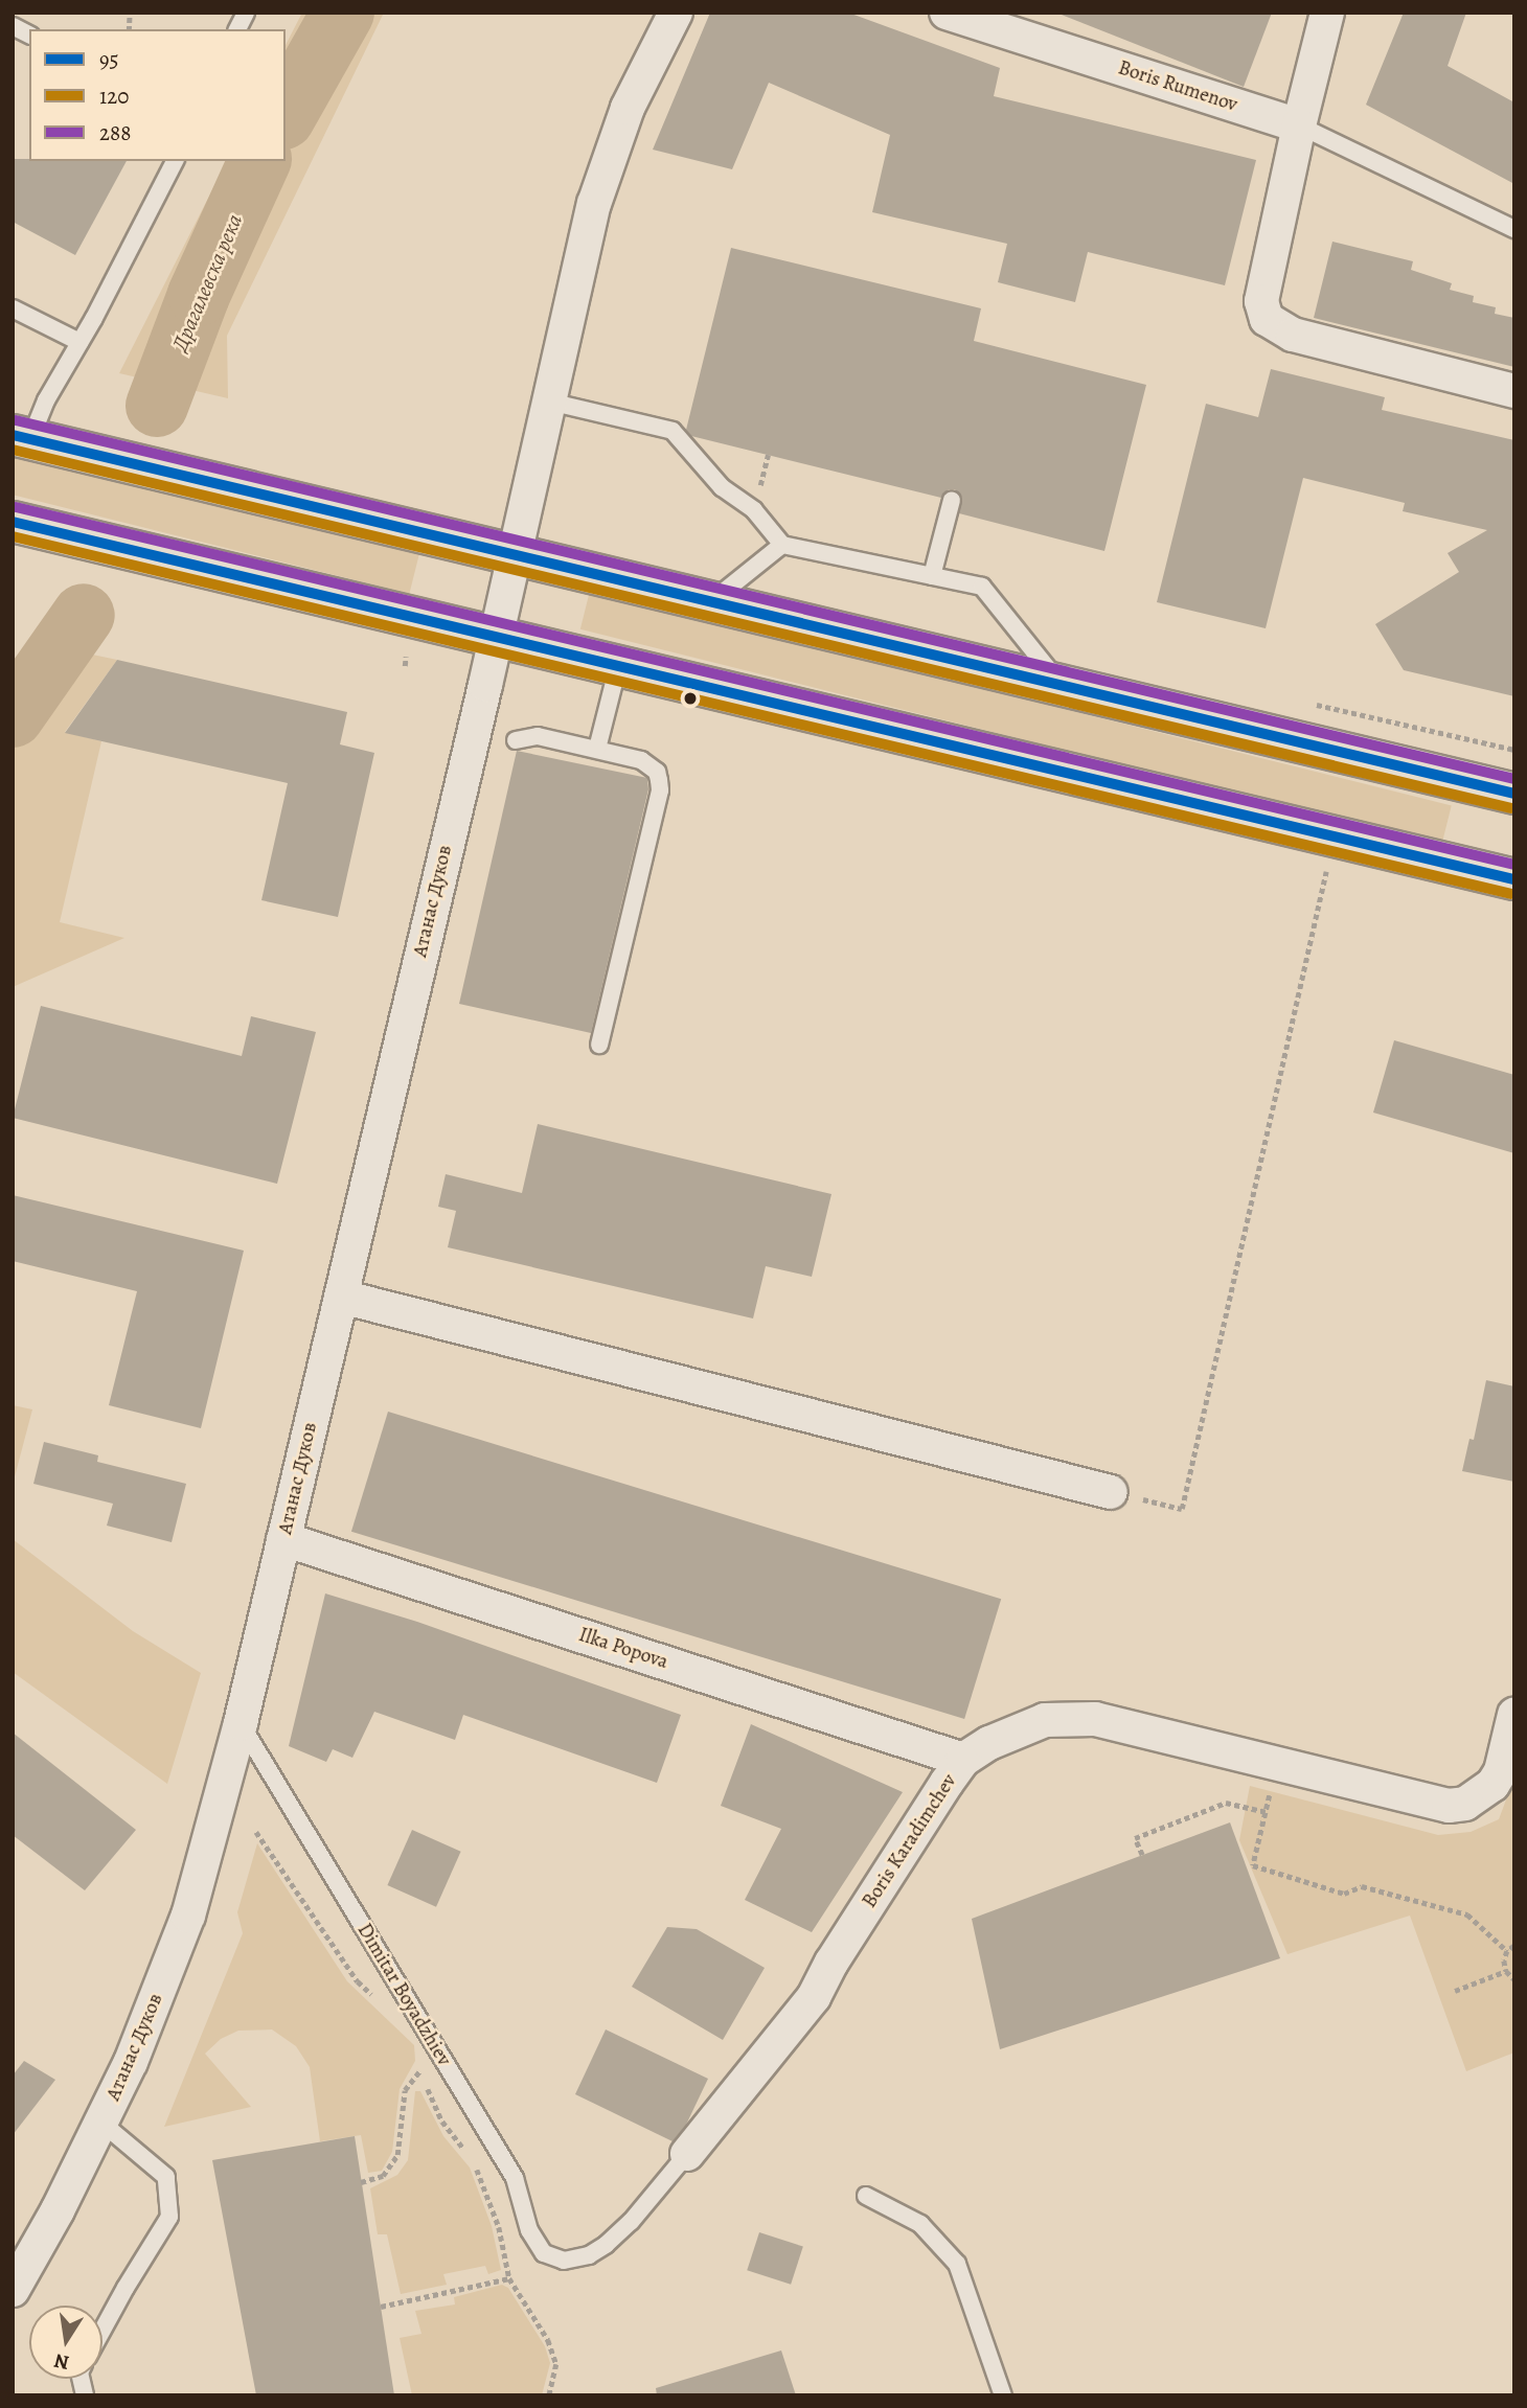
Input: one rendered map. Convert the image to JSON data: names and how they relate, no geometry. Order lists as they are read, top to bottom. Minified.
{"streets":{"street":["Boris Rumenov","Атанас Дуков","Ilka Popova","Boris Karadimchev"],"lane":["Dimitar Boyadzhiev"]},"crossings":[["Атанас Дуков","Ilka Popova"],["Атанас Дуков","Dimitar Boyadzhiev"],["Ilka Popova","Boris Karadimchev"],["Boris Karadimchev","Dimitar Boyadzhiev"]],"water":["Драгалевска река"],"lines":["transit line 288","transit line 95","transit line 120"],"legend":["95","120","288"],"north":"bottom"}
